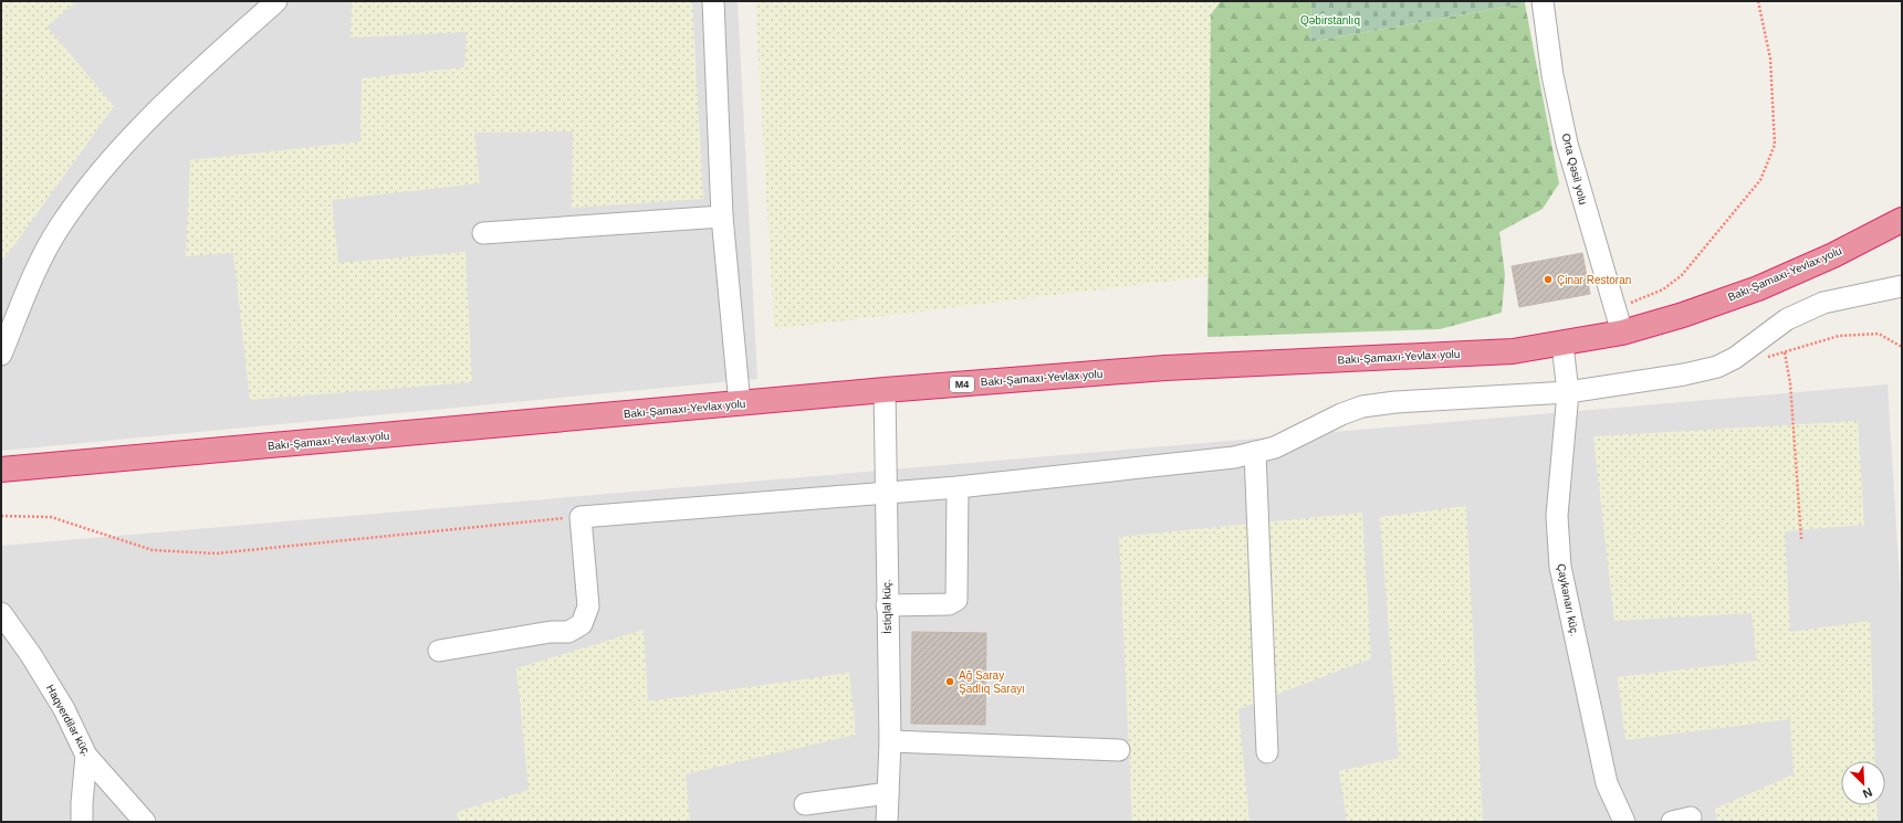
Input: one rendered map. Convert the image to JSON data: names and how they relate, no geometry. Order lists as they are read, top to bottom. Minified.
{"streets":{"highway":["Bakı-Şamaxı-Yevlax yolu","M4"],"street":["Orta Qəsil yolu","Çaykənarı küç.","İstiqlal küç.","Haqverdilər küç."]},"crossings":[["Orta Qəsil yolu","Bakı-Şamaxı-Yevlax yolu"],["Bakı-Şamaxı-Yevlax yolu","Çaykənarı küç."],["Bakı-Şamaxı-Yevlax yolu","İstiqlal küç."]],"parks":["Qəbirstanlıq"],"places":["Çinar Restoran","Ağ Saray Şadlıq Sarayı"],"north":"bottom right"}
